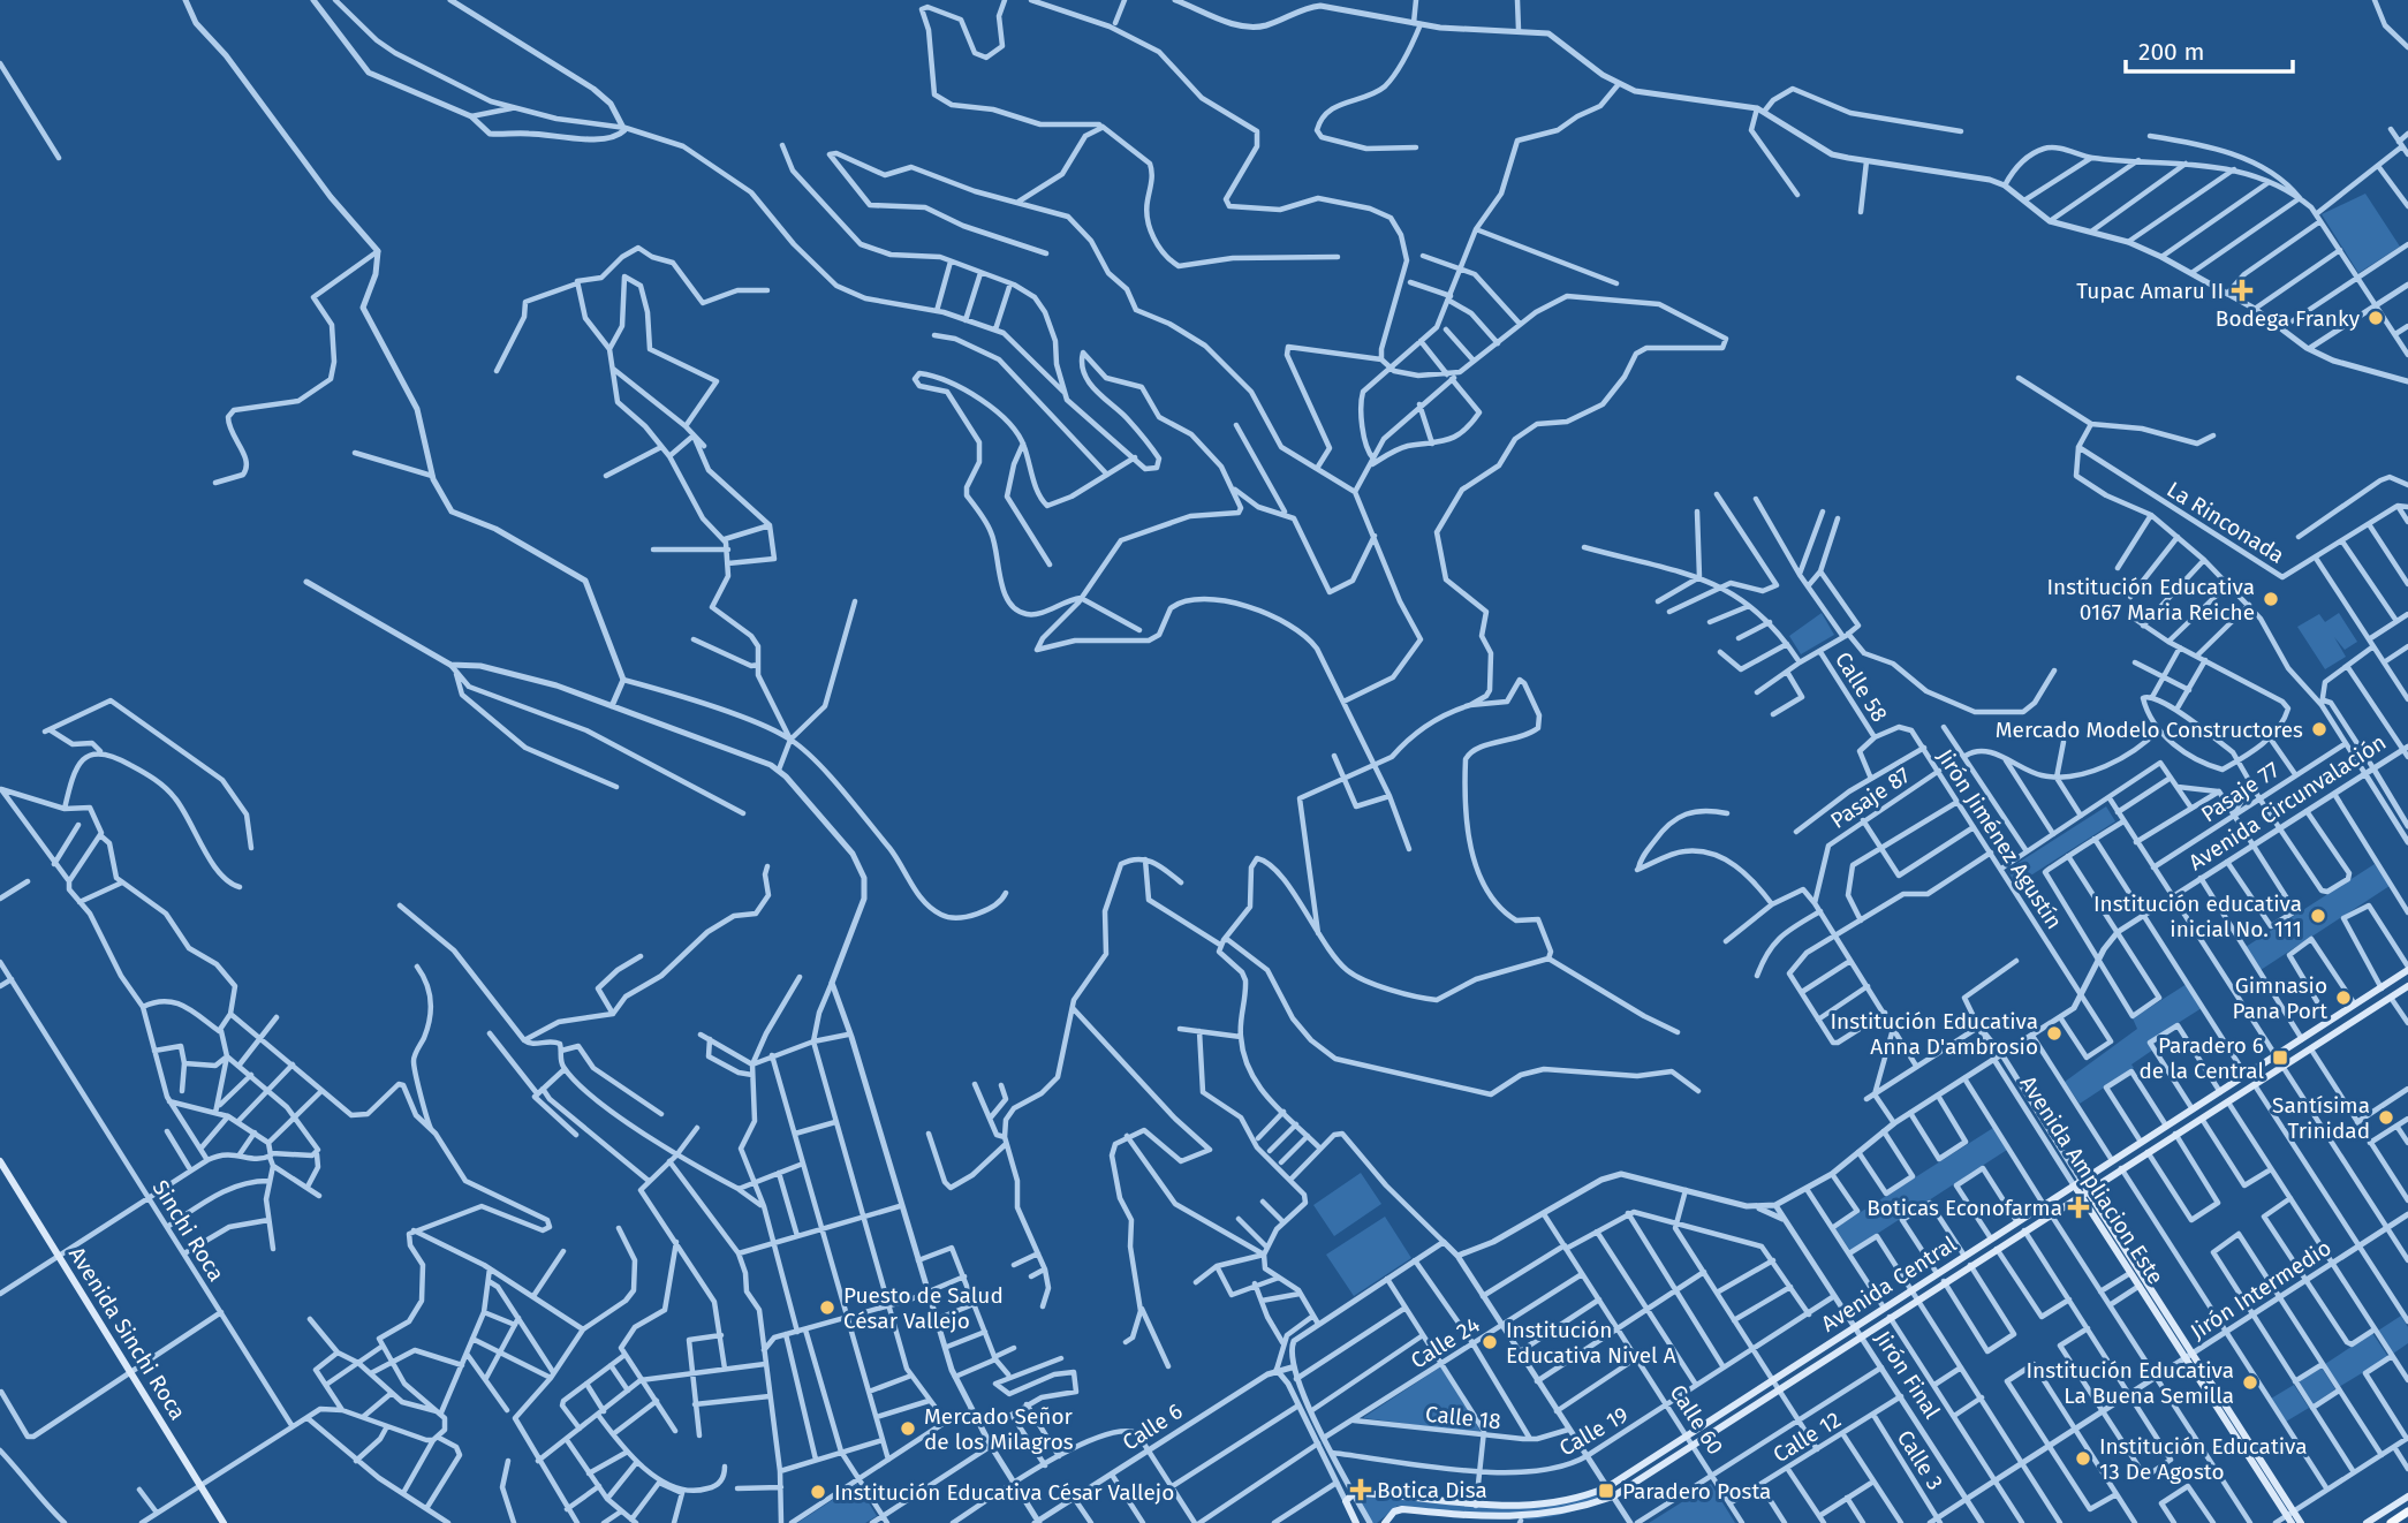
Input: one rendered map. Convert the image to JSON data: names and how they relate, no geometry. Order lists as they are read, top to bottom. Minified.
{"streets":{"main road":["Avenida Ampliacion Este","Avenida Central","Avenida Sinchi Roca"],"street":["La Rinconada","Calle 58","Pasaje 77","Pasaje 87","Avenida Circunvalación","Jirón Jiménez Agustín","Sinchi Roca","Jirón Intermedio","Calle 24","Jirón Final","Calle 18","Calle 60","Calle 6","Calle 19","Calle 12","Calle 3"]},"crossings":[["Calle 58","Jirón Jiménez Agustín"],["Pasaje 87","Jirón Jiménez Agustín"],["Avenida Circunvalación","Jirón Jiménez Agustín"],["Avenida Circunvalación","Avenida Ampliacion Este"],["Avenida Circunvalación","Jirón Final"],["Avenida Circunvalación","Calle 60"],["Avenida Ampliacion Este","Avenida Central"],["Avenida Ampliacion Este","Jirón Intermedio"],["Avenida Central","Jirón Final"],["Avenida Central","Calle 60"],["Jirón Intermedio","Jirón Final"],["Jirón Intermedio","Calle 3"],["Calle 24","Calle 18"],["Calle 24","Calle 60"],["Jirón Final","Calle 19"],["Jirón Final","Calle 12"],["Calle 60","Calle 19"],["Calle 60","Calle 12"],["Calle 12","Calle 3"]],"places":{"health":["Tupac Amaru II","Boticas Econofarma","Botica Disa"],"other":["Bodega Franky","Institución Educativa 0167 Maria Reiche","Mercado Modelo Constructores","Institución educativa inicial No. 111","Gimnasio Pana Port","Institución Educativa Anna D'ambrosio","Santísima Trinidad","Puesto de Salud César Vallejo","Institución Educativa Nivel A","Institución Educativa La Buena Semilla","Mercado Señor de los Milagros","Institución Educativa 13 De Agosto","Institución Educativa César Vallejo"],"transit":["Paradero 6 de la Central","Paradero Posta"]},"scale_bar":"200 m"}
